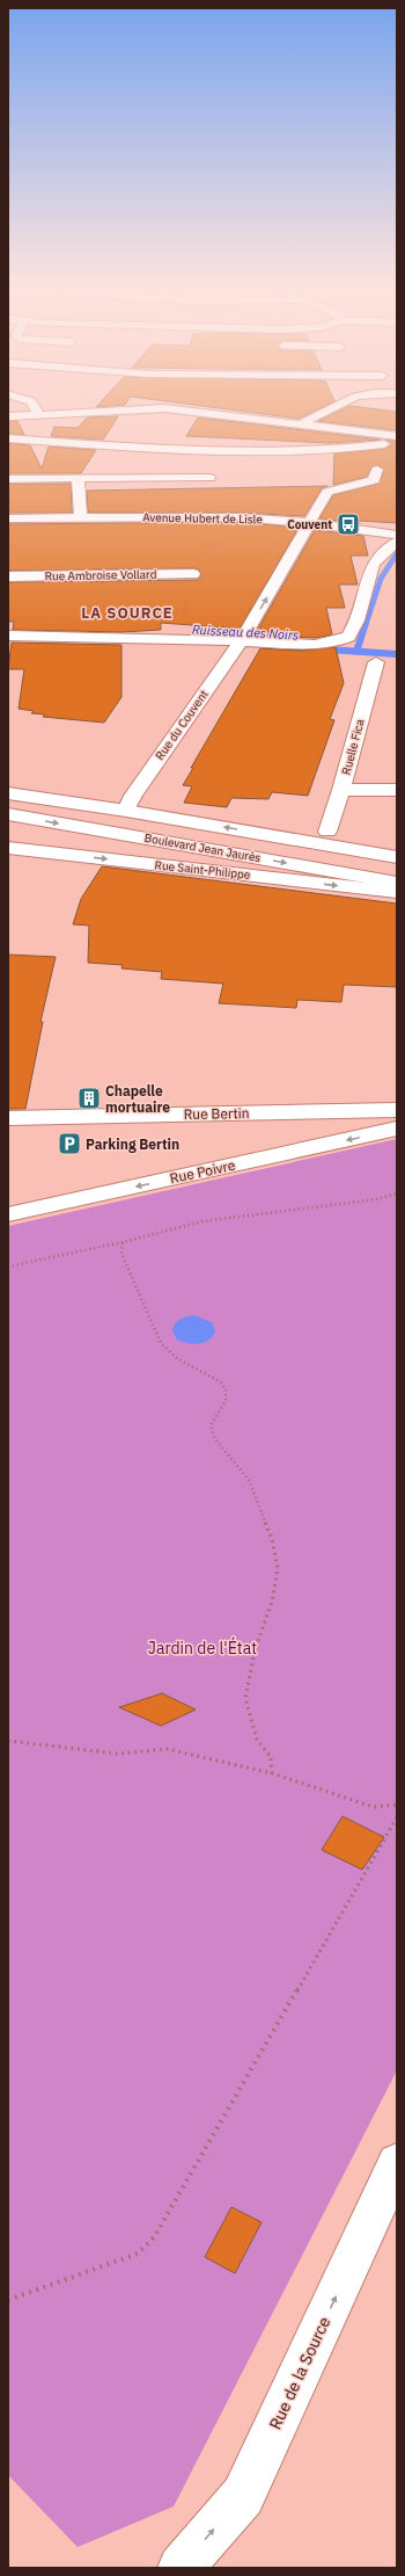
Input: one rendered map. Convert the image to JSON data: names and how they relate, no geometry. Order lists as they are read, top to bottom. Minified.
{"streets":{"street":["Avenue Hubert de Lisle","Rue Ambroise Vollard","Rue du Couvent","Ruelle Fica","Boulevard Jean Jaurès","Rue Saint-Philippe","Rue Bertin","Rue Poivre","Rue de la Source"]},"crossings":[["Avenue Hubert de Lisle","Rue du Couvent"],["Rue du Couvent","Boulevard Jean Jaurès"]],"one_way":["Rue Poivre","Rue de la Source"],"districts":["LA SOURCE"],"water":["Ruisseau des Noirs"],"parks":["Jardin de l'État"],"places":{"bus stop":["Couvent"],"building":["Chapelle mortuaire"],"parking":["Parking Bertin"]}}
